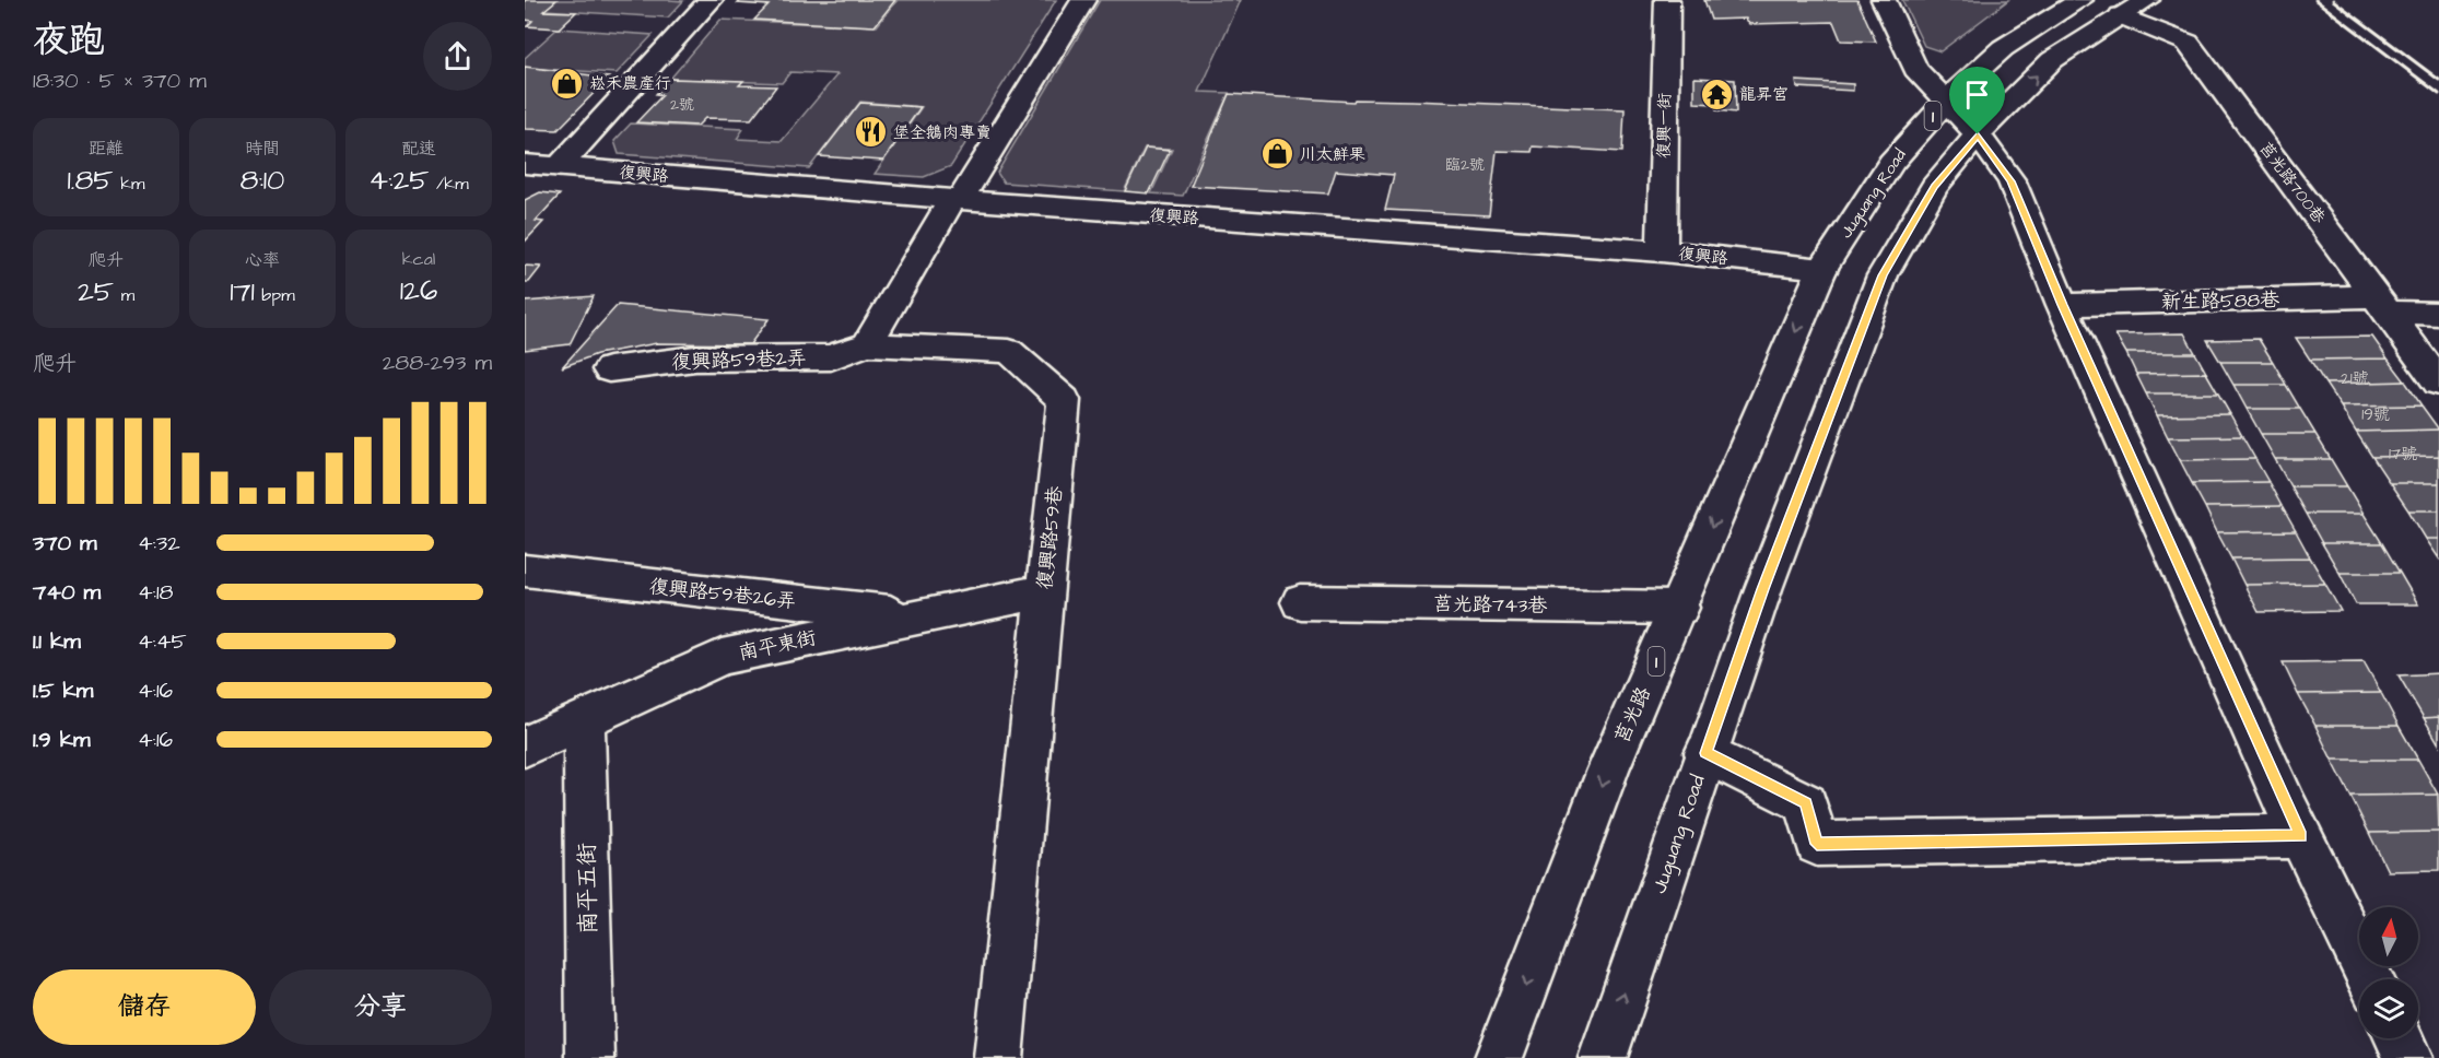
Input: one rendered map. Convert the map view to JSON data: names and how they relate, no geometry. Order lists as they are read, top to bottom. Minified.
{"streets":{"street":["1","復興一街","復興路","莒光路700巷","Juguang Road","新生路588巷","復興路59巷2弄","復興路59巷","復興路59巷26弄","莒光路743巷","南平東街","莒光路","南平五街"]},"crossings":[["復興一街","復興路"],["復興路","Juguang Road"],["復興路","莒光路"],["莒光路700巷","Juguang Road"],["莒光路700巷","新生路588巷"],["Juguang Road","莒光路"],["復興路59巷2弄","復興路59巷"],["復興路59巷","南平東街"],["復興路59巷26弄","南平東街"],["莒光路743巷","莒光路"],["南平東街","南平五街"]],"one_way":["莒光路"],"places":{"shop":["崧禾農產行","川太鮮果"],"temple":["龍昇宮"],"restaurant":["堡全鵝肉專賣"]},"house_numbers":["2號","臨2號","21號","19號","17號"],"north":"top","page":{"heading":["夜跑","18:30 · 5 × 370 m"],"stats":[["距離","1.85 km"],["時間","8:10"],["配速","4:25 /km"],["爬升","25 m"],["心率","171 bpm"],["kcal","126"]],"chart":["爬升","288–293 m"],"list":[{"name":"370 m","note":"4:32"},{"name":"740 m","note":"4:18"},{"name":"1.1 km","note":"4:45"},{"name":"1.5 km","note":"4:16"},{"name":"1.9 km","note":"4:16"}],"buttons":["儲存","分享"]}}
